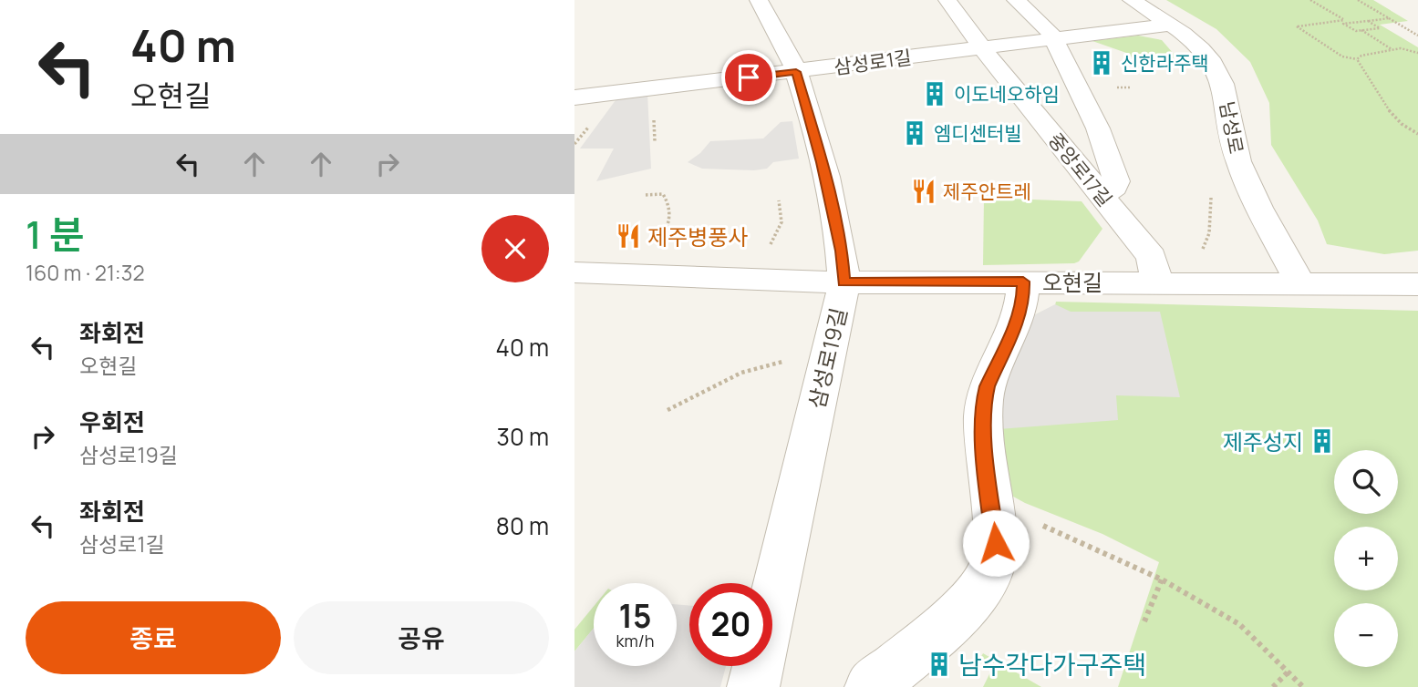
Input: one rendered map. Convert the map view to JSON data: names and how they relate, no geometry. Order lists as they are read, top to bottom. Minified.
{"streets":{"street":["삼성로1길","남성로","중앙로17길","오현길","삼성로19길"]},"crossings":[["삼성로1길","남성로"],["삼성로1길","중앙로17길"],["삼성로1길","삼성로19길"],["남성로","오현길"],["중앙로17길","오현길"],["오현길","삼성로19길"]],"places":{"building":["신한라주택","이도네오하임","엠디센터빌","제주성지","남수각다가구주택"],"restaurant":["제주안트레","제주병풍사"]},"page":{"turn":["40 m","오현길"],"heading":["1 분","160 m · 21:32"],"list":[{"name":"좌회전","note":"오현길","value":"40 m"},{"name":"우회전","note":"삼성로19길","value":"30 m"},{"name":"좌회전","note":"삼성로1길","value":"80 m"}],"map_buttons":["+","−"],"speed":"15 km/h","limit":"20","buttons":["종료","공유"]}}
